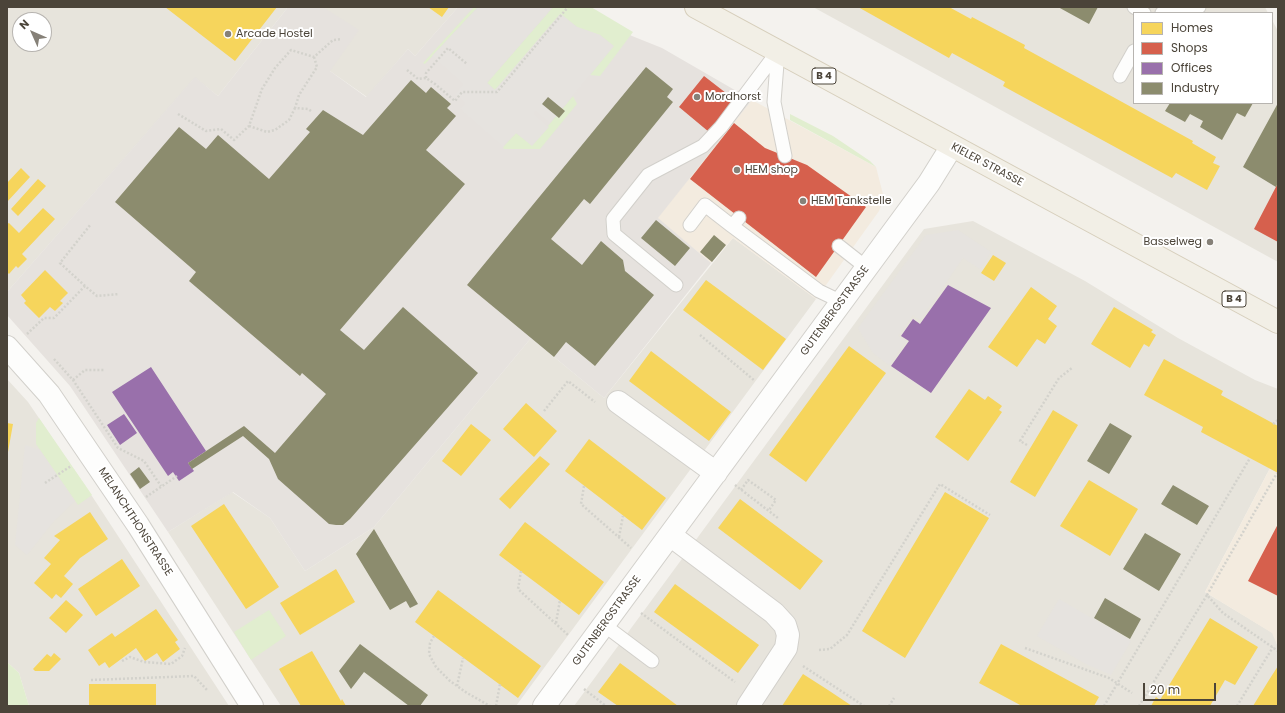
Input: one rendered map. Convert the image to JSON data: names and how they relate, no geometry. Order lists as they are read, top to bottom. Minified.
{"streets":{"main road":["B 4","KIELER STRASSE"],"street":["GUTENBERGSTRASSE","MELANCHTHONSTRASSE"]},"crossings":[["KIELER STRASSE","GUTENBERGSTRASSE"]],"places":["Arcade Hostel","Mordhorst","HEM shop","HEM Tankstelle","Basselweg"],"legend":["Homes","Shops","Offices","Industry"],"scale_bar":"20 m","north":"top left"}
